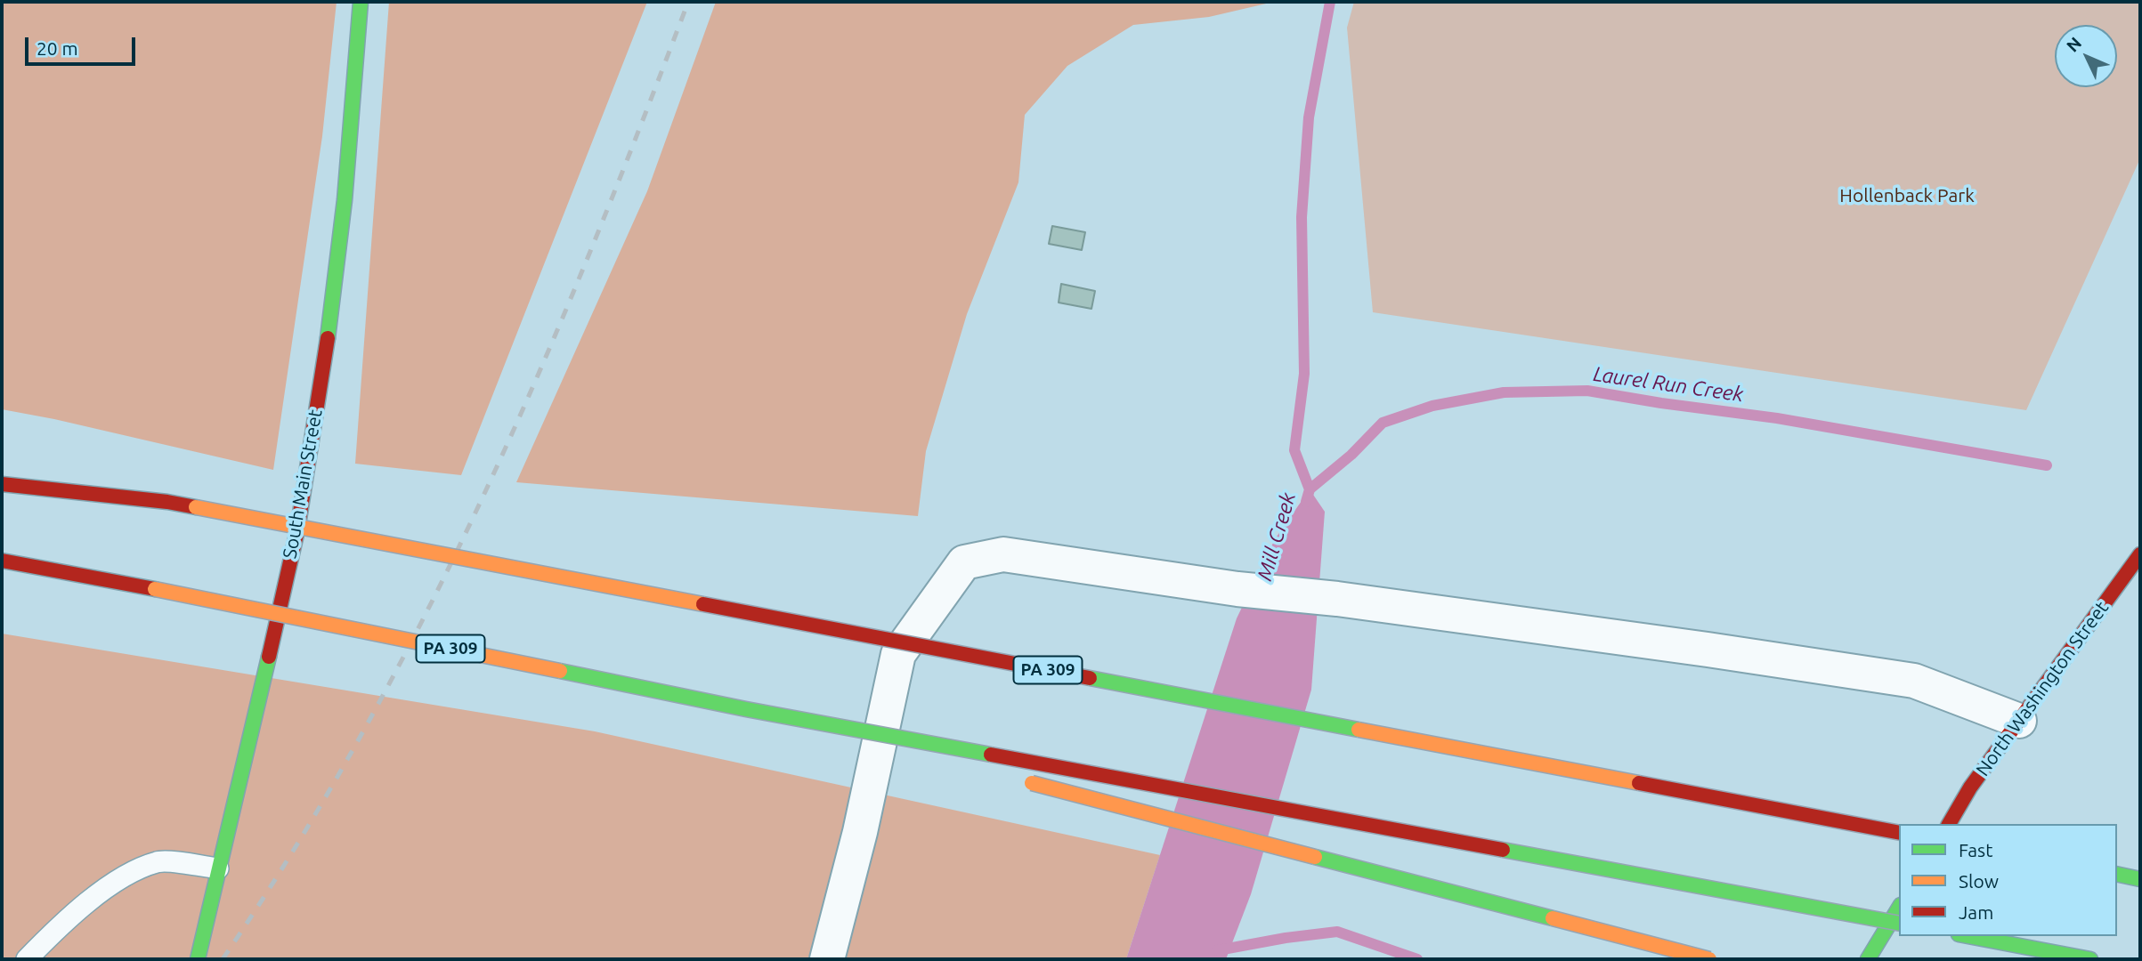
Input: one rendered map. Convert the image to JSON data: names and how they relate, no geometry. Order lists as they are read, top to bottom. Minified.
{"streets":{"main road":["South Main Street","PA 309","North Washington Street"]},"water":["Laurel Run Creek","Mill Creek"],"parks":["Hollenback Park"],"legend":["Fast","Slow","Jam"],"scale_bar":"20 m","north":"top left"}
